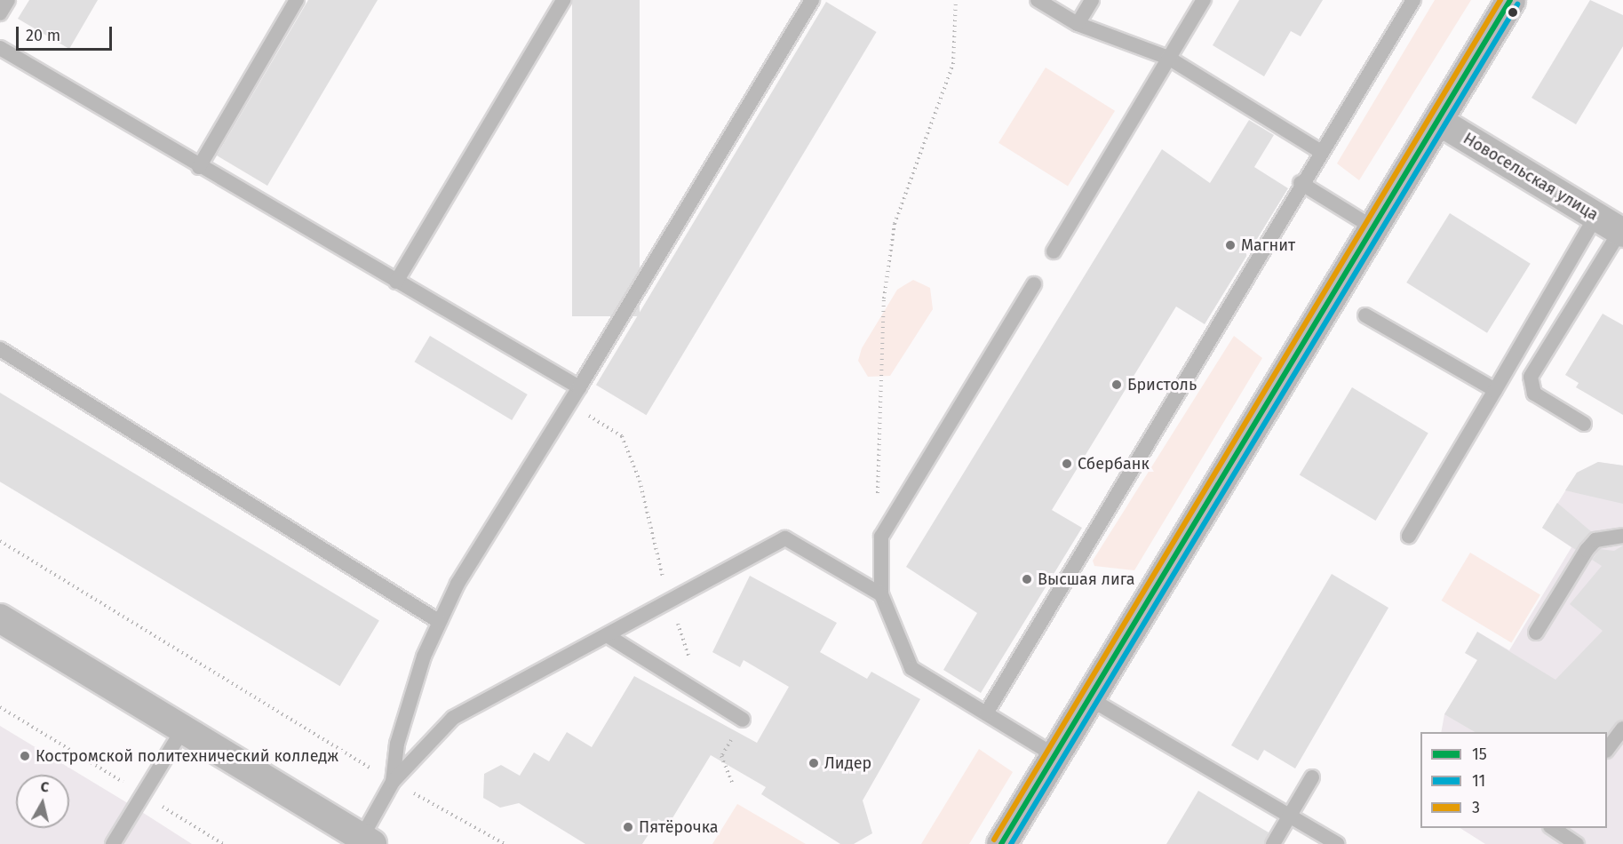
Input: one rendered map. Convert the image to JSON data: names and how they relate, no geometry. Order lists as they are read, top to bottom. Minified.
{"streets":{"street":["Новосельская улица"]},"places":["Магнит","Бристоль","Сбербанк","Высшая лига","Костромской политехнический колледж","Лидер","Пятёрочка"],"lines":["transit line 15","transit line 3","transit line 11"],"legend":["15","11","3"],"scale_bar":"20 m","north":"top"}
